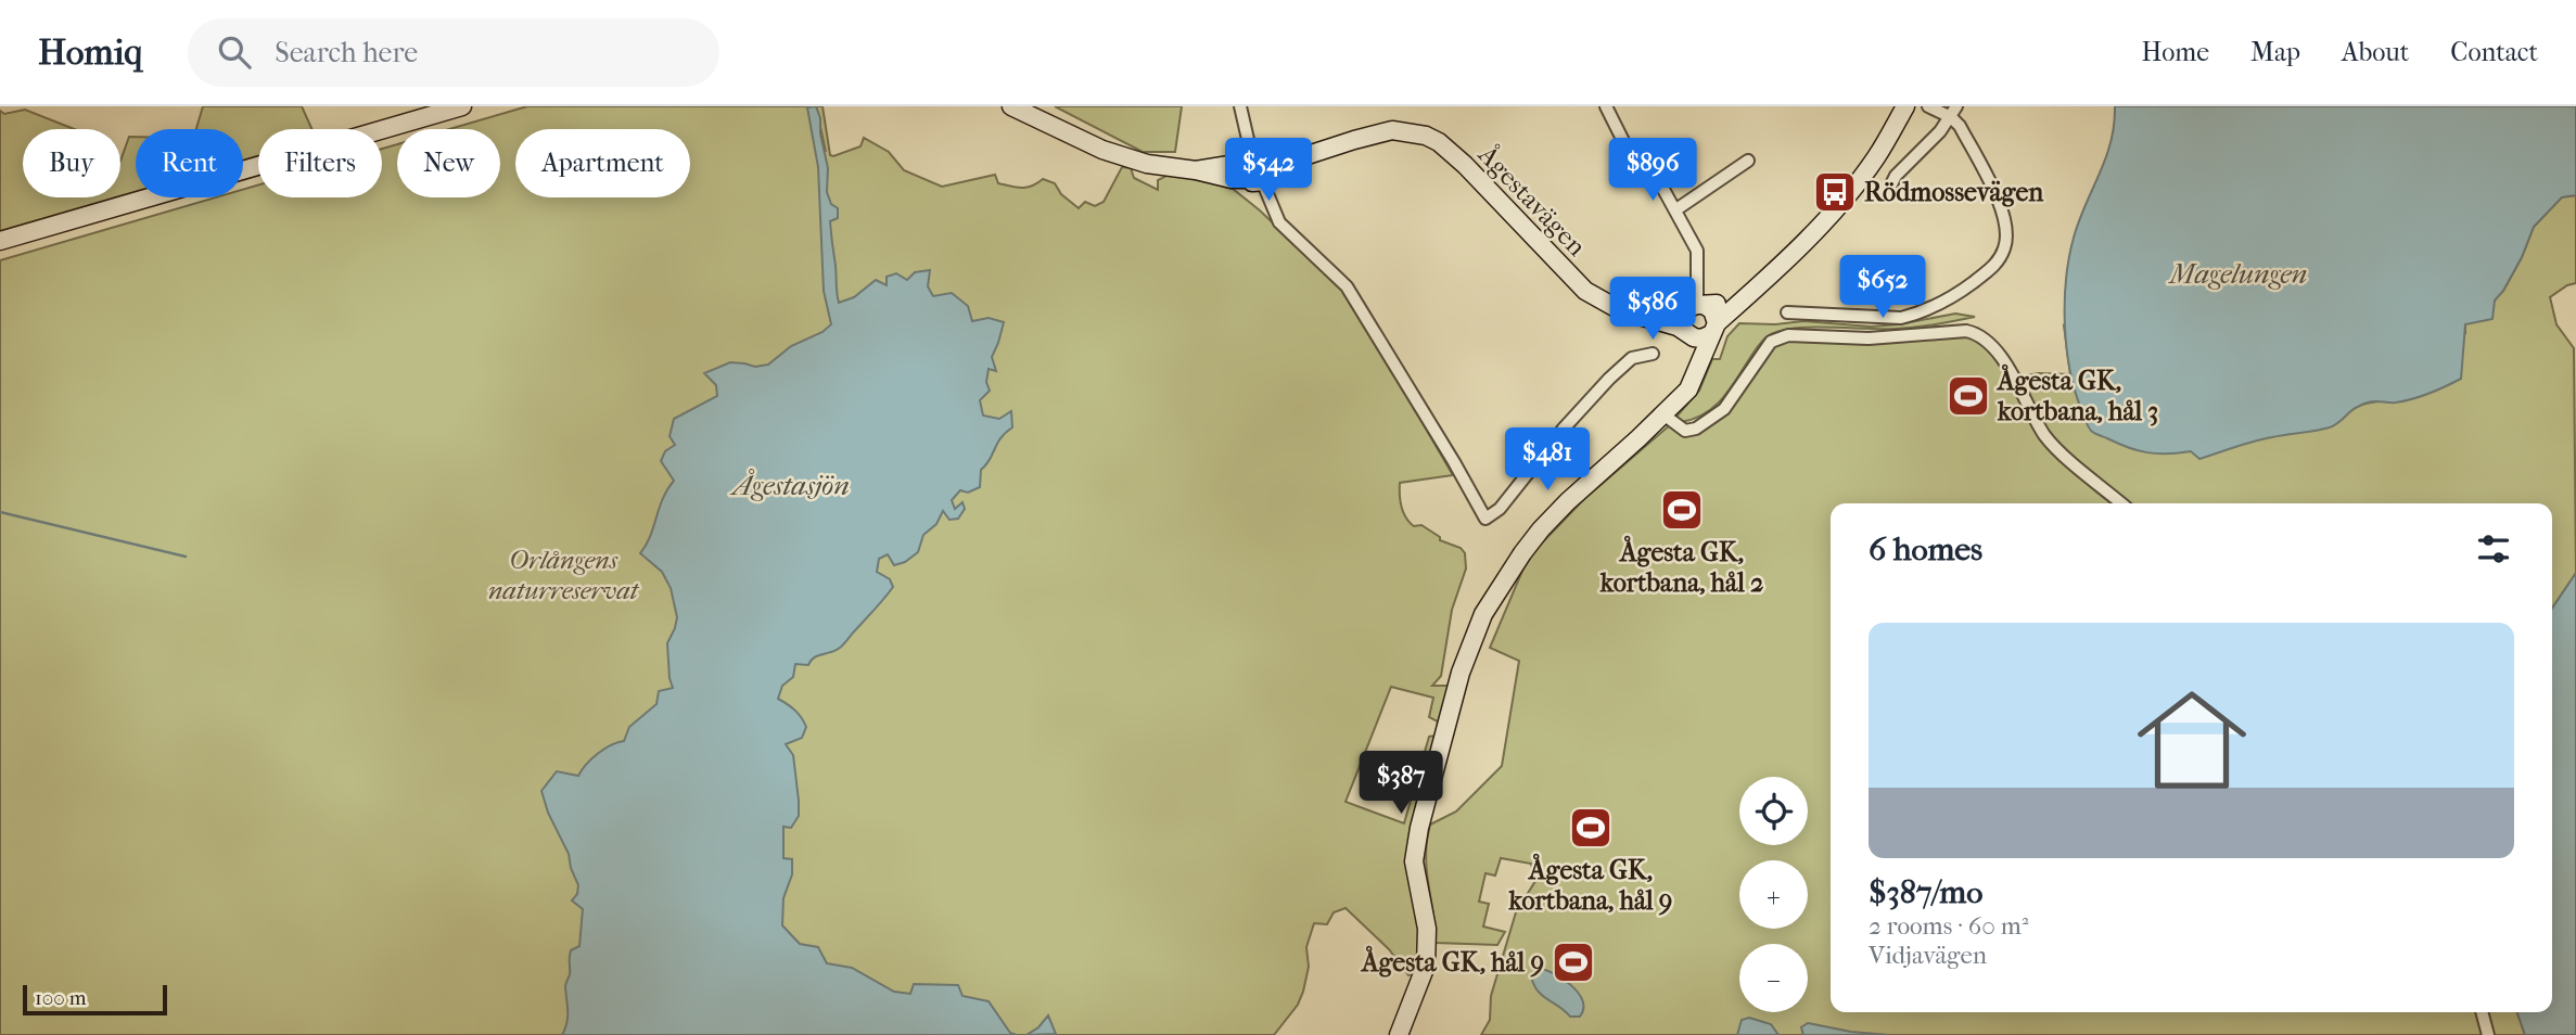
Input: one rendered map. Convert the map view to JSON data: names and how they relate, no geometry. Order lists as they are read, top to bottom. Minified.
{"streets":{"main road":["Ågestavägen"]},"water":["Magelungen","Ågestasjön"],"parks":["Orlångens naturreservat"],"places":{"bus stop":["Rödmossevägen"],"sports":["Ågesta GK, kortbana, hål 3","Ågesta GK, kortbana, hål 2","Ågesta GK, kortbana, hål 9","Ågesta GK, hål 9"]},"scale_bar":"100 m","page":{"header":"Homiq","search":"Search here","nav":["Home","Map","About","Contact"],"chip":["Buy","Rent","Filters","New","Apartment"],"price":["$542","$896","$652","$586","$481","$387"],"heading":"6 homes","list":[{"name":"$387/mo","note":"2 rooms · 60 m² · Vidjavägen"}],"map_buttons":["+","−"],"scale":"100 m"}}
